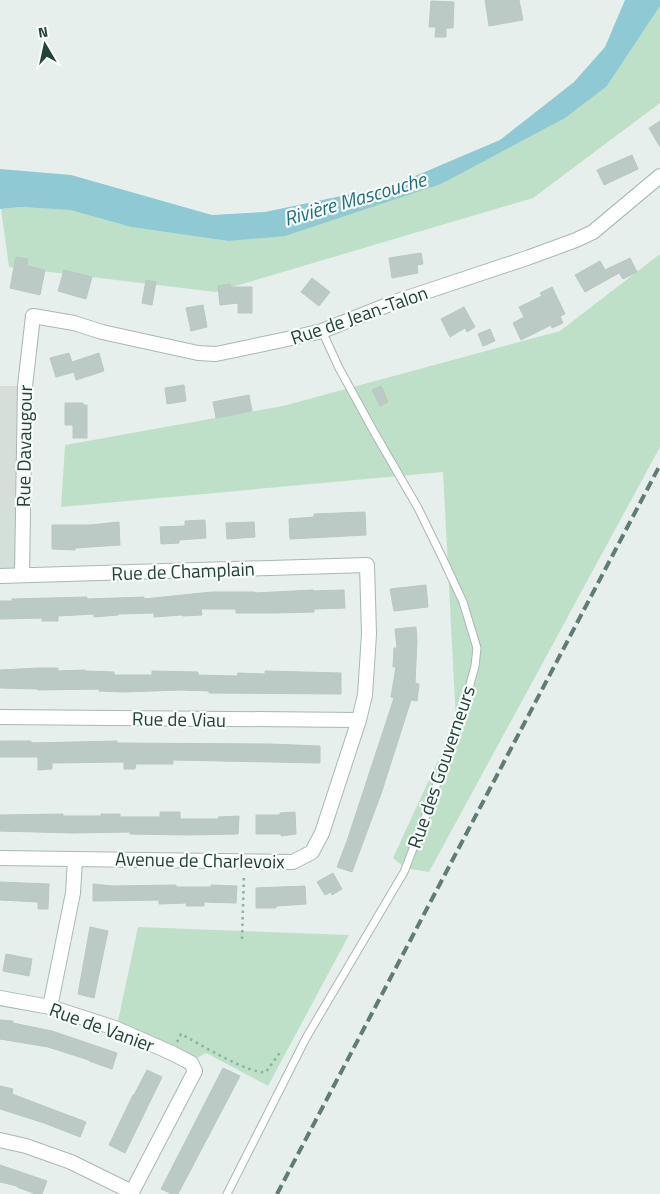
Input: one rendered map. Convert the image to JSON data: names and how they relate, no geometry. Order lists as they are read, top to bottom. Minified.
{"streets":{"street":["Rue de Jean-Talon","Rue Davaugour","Rue de Champlain","Rue de Viau","Avenue de Charlevoix","Rue de Vanier"],"lane":["Rue des Gouverneurs"]},"crossings":[["Rue de Jean-Talon","Rue Davaugour"],["Rue de Jean-Talon","Rue des Gouverneurs"],["Rue Davaugour","Rue de Champlain"],["Rue de Champlain","Avenue de Charlevoix"],["Rue de Viau","Avenue de Charlevoix"]],"water":["Rivière Mascouche"],"north":"top"}
